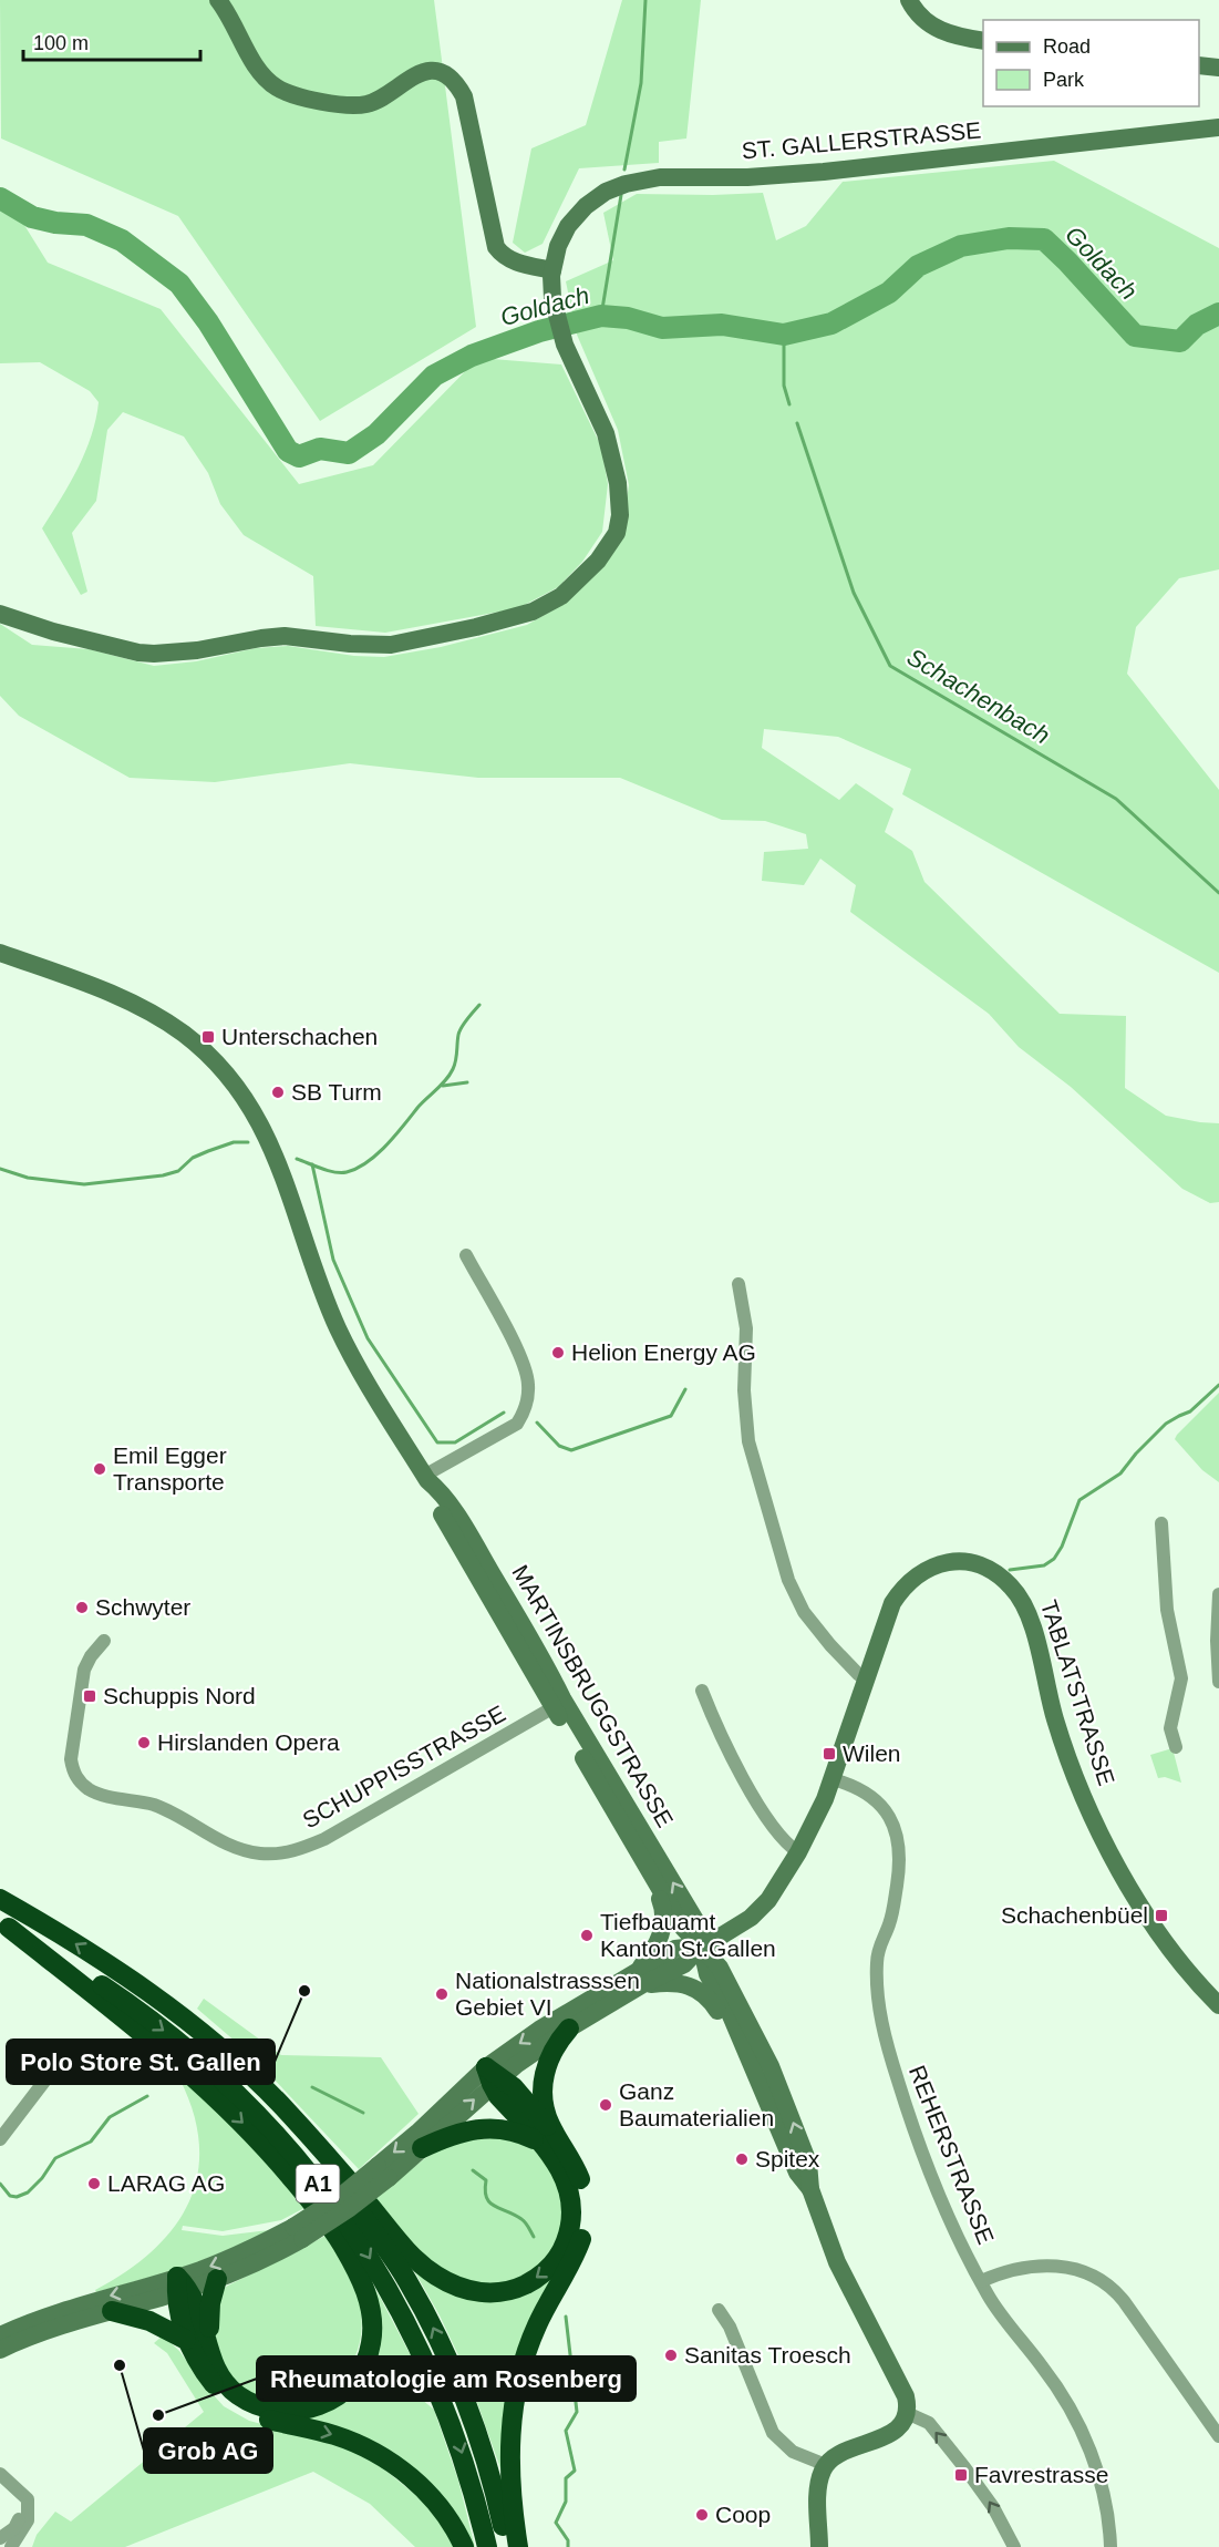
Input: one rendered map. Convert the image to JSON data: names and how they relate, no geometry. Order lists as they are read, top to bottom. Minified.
{"streets":{"highway":["A1"],"main road":["ST. GALLERSTRASSE","TABLATSTRASSE","MARTINSBRUGGSTRASSE"],"street":["SCHUPPISSTRASSE","REHERSTRASSE"]},"crossings":[["TABLATSTRASSE","MARTINSBRUGGSTRASSE"],["TABLATSTRASSE","REHERSTRASSE"],["MARTINSBRUGGSTRASSE","SCHUPPISSTRASSE"]],"water":["Goldach","Schachenbach"],"places":{"transit":["Unterschachen","Schuppis Nord","Wilen","Schachenbüel","Favrestrasse"],"other":["SB Turm","Helion Energy AG","Emil Egger Transporte","Schwyter","Hirslanden Opera","Tiefbauamt Kanton St.Gallen","Polo Store St. Gallen","Nationalstrasssen Gebiet VI","Ganz Baumaterialien","Spitex","LARAG AG","Sanitas Troesch","Grob AG","Rheumatologie am Rosenberg","Coop"]},"legend":["Road","Park"],"scale_bar":"100 m"}
